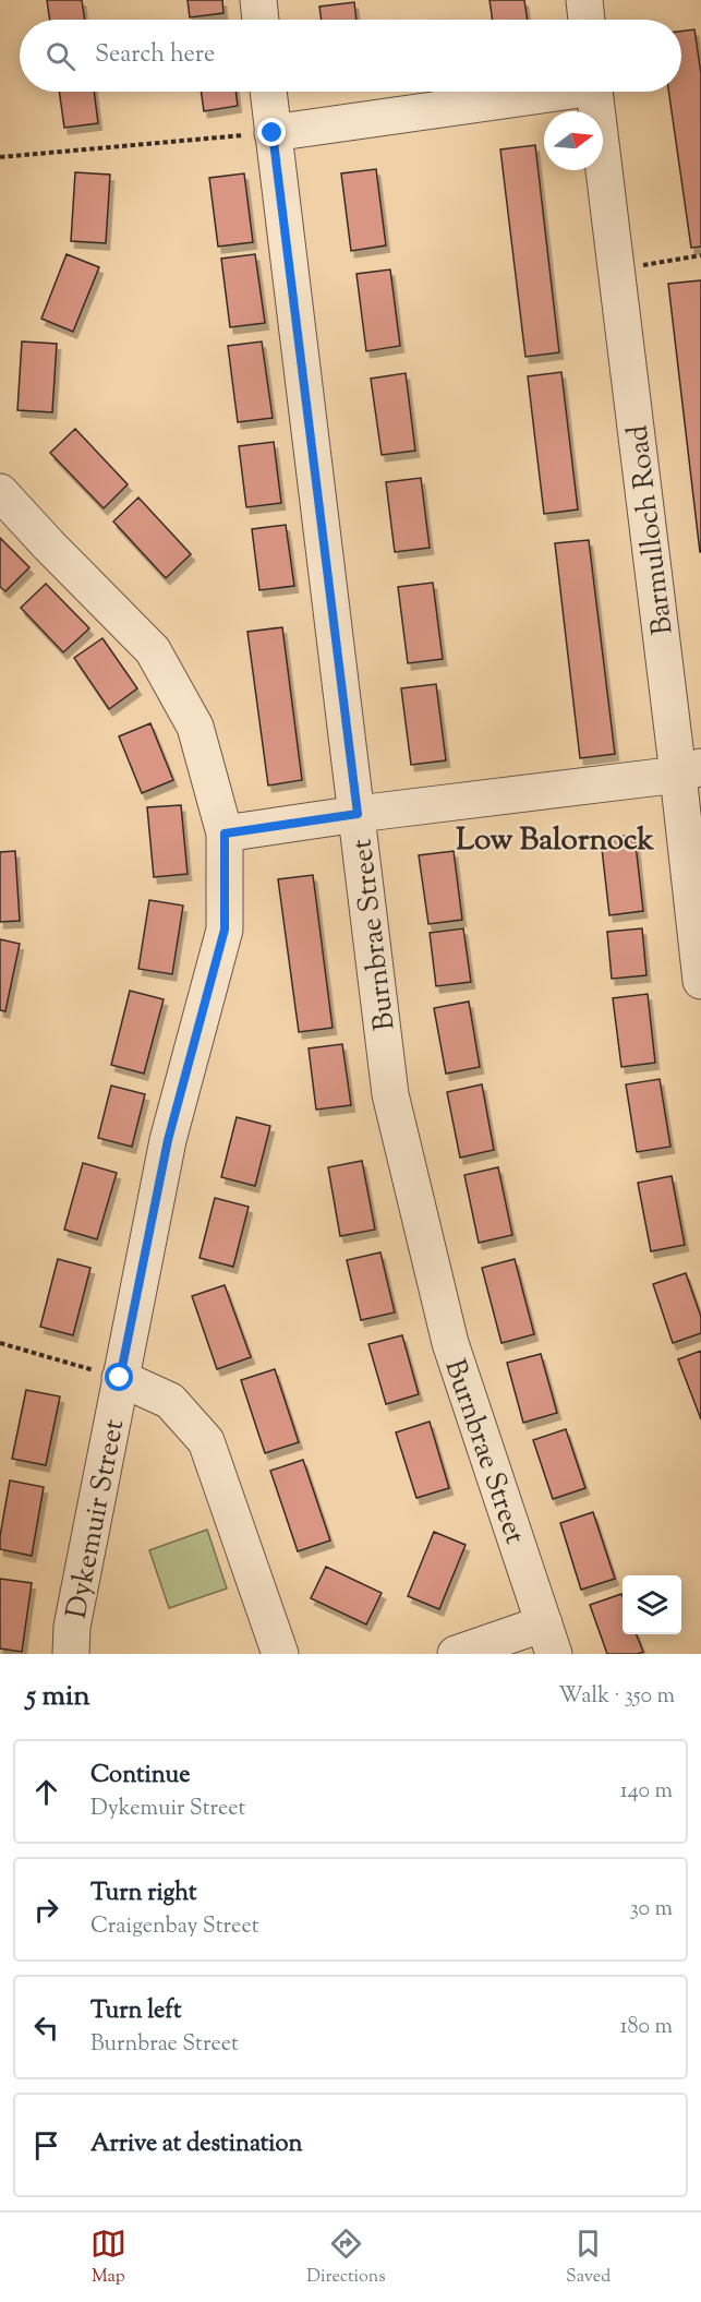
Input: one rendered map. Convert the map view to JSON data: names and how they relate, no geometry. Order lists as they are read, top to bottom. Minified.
{"streets":{"street":["Barmulloch Road","Burnbrae Street","Dykemuir Street"]},"districts":["Low Balornock"],"north":"right","page":{"search":"Search here","heading":["5 min","Walk · 350 m"],"list":[["Continue","Dykemuir Street","140 m"],["Turn right","Craigenbay Street","30 m"],["Turn left","Burnbrae Street","180 m"],"Arrive at destination"],"nav":["Map","Directions","Saved"]}}
